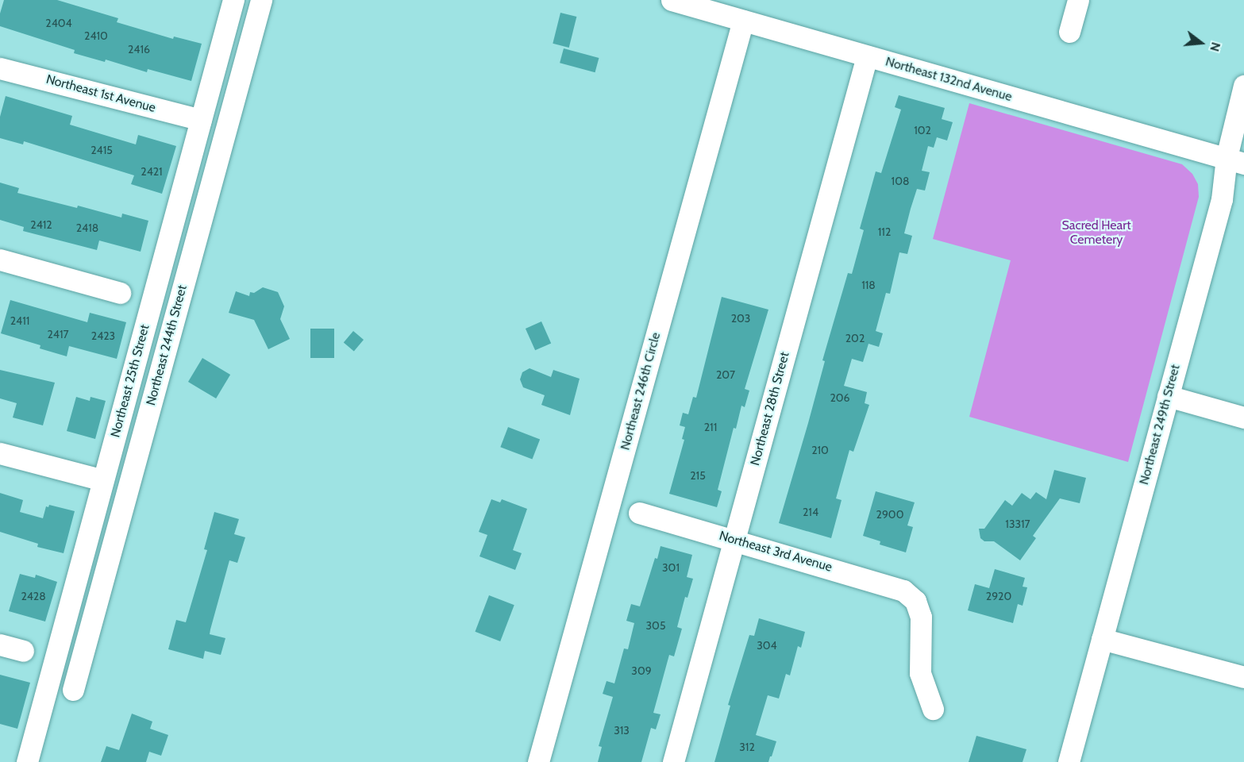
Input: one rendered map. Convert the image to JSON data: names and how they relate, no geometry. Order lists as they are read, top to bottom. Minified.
{"streets":{"street":["Northeast 132nd Avenue","Northeast 1st Avenue","Northeast 244th Street","Northeast 25th Street","Northeast 246th Circle","Northeast 28th Street","Northeast 249th Street","Northeast 3rd Avenue"]},"crossings":[["Northeast 132nd Avenue","Northeast 246th Circle"],["Northeast 132nd Avenue","Northeast 28th Street"],["Northeast 132nd Avenue","Northeast 249th Street"],["Northeast 1st Avenue","Northeast 25th Street"],["Northeast 28th Street","Northeast 3rd Avenue"]],"parks":["Sacred Heart Cemetery"],"house_numbers":["2404","2410","2416","102","2415","2421","108","2412","2418","112","118","203","2411","2417","2423","202","207","206","211","210","215","214","2900","13317","301","2428","2920","305","304","309","313","312"],"north":"right"}
